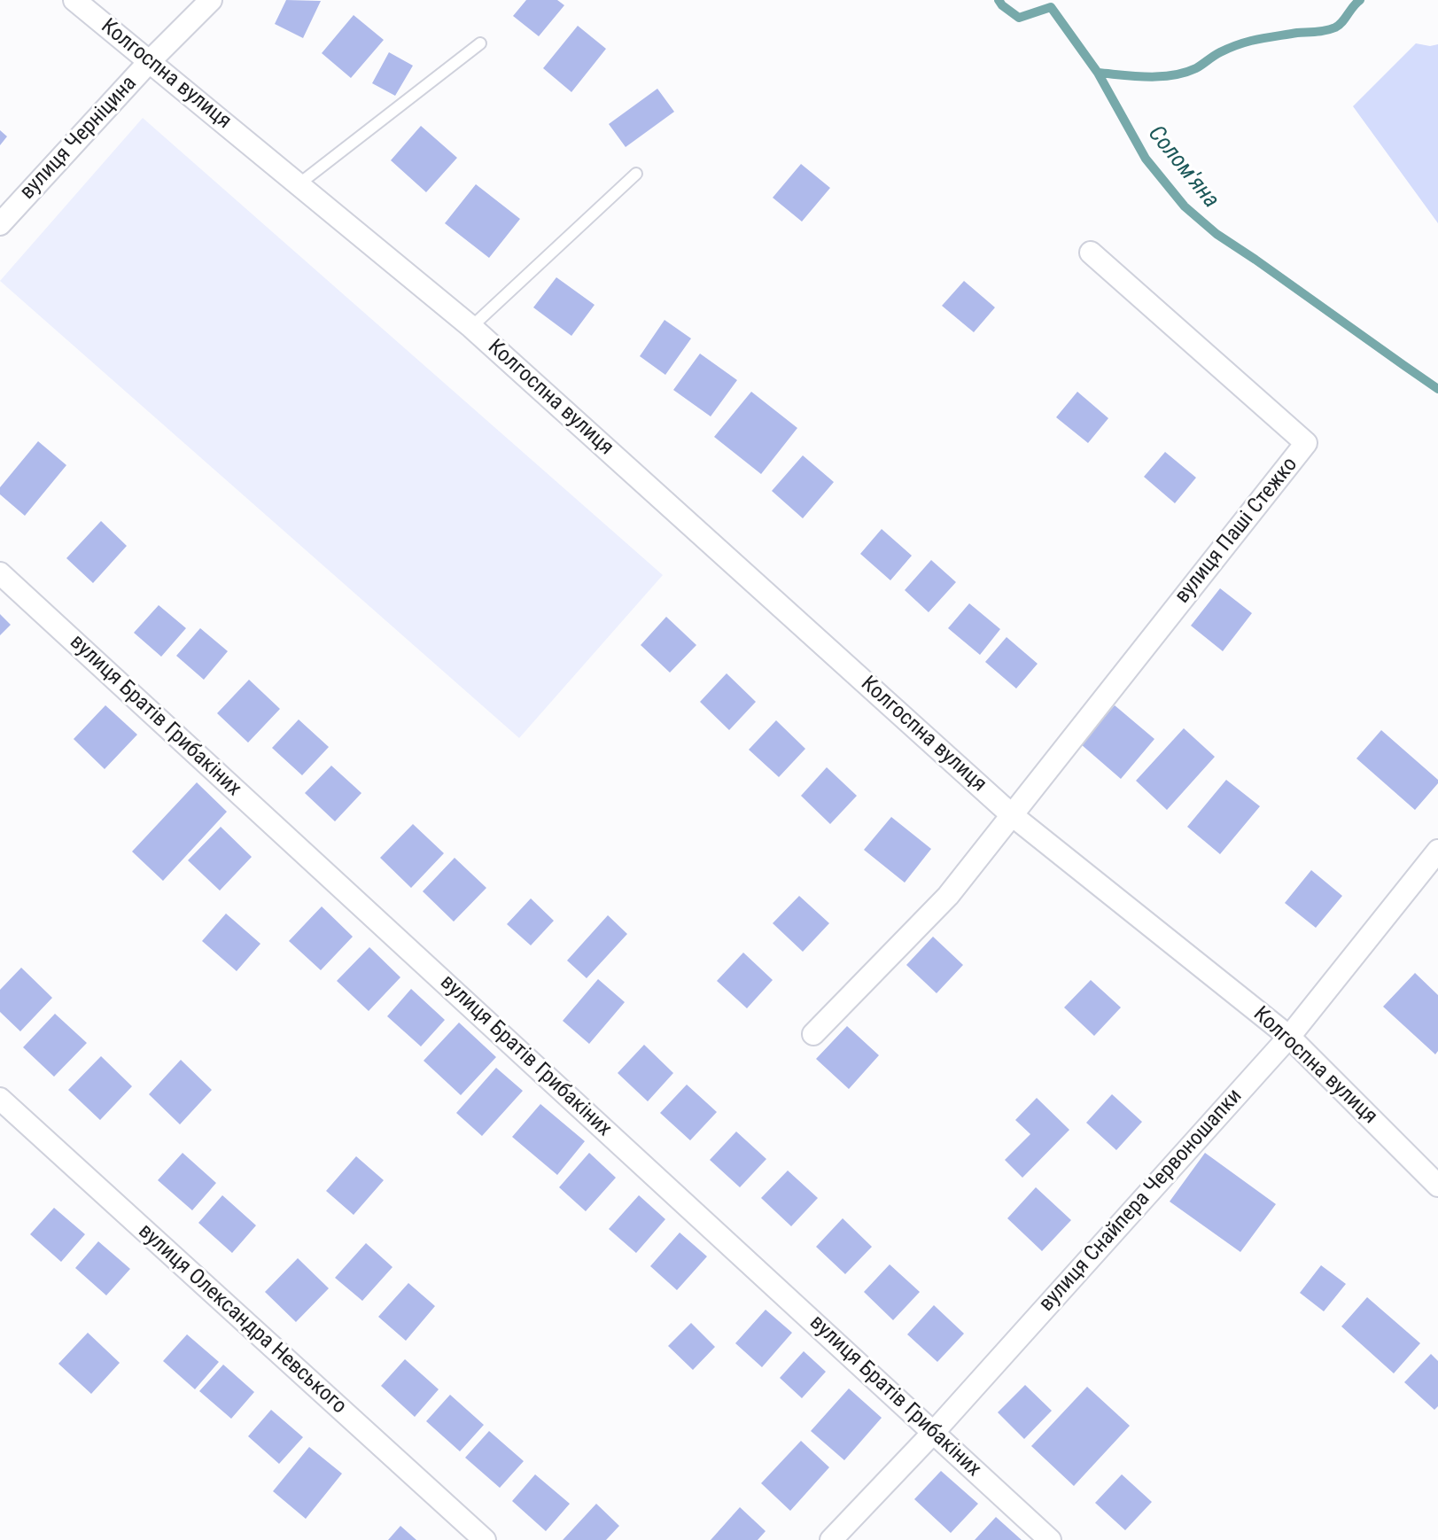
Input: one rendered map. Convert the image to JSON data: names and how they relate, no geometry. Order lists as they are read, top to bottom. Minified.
{"streets":{"street":["Колгоспна вулиця","вулиця Черніцина","вулиця Паші Стежко","вулиця Братів Грибакіних","вулиця Снайпера Червоношапки","вулиця Олександра Невського"]},"crossings":[["Колгоспна вулиця","вулиця Черніцина"],["Колгоспна вулиця","вулиця Паші Стежко"],["Колгоспна вулиця","вулиця Снайпера Червоношапки"],["вулиця Братів Грибакіних","вулиця Снайпера Червоношапки"]],"water":["Солом'яна"]}
